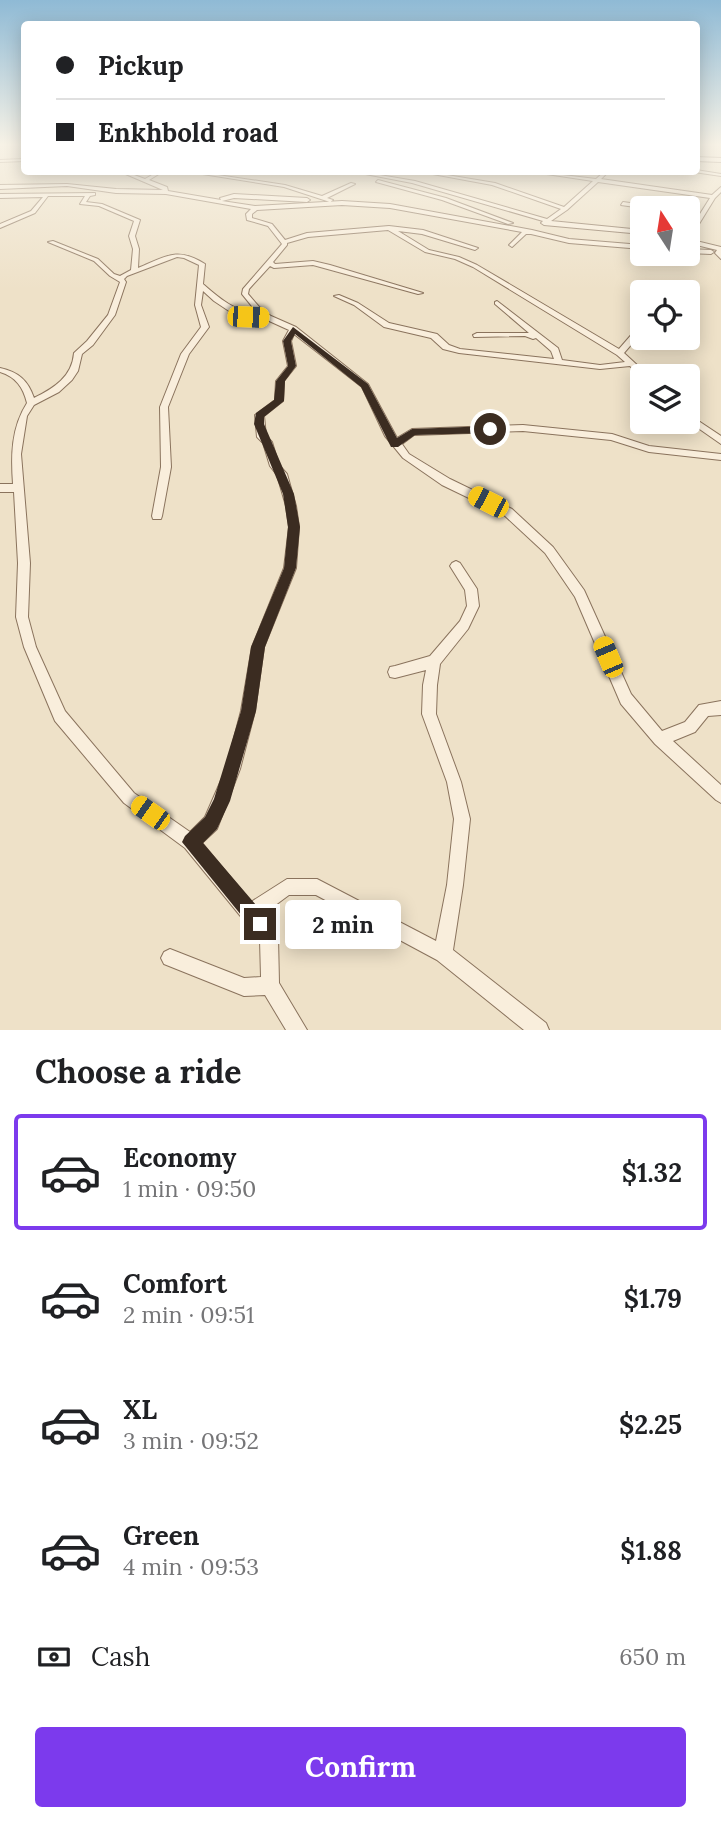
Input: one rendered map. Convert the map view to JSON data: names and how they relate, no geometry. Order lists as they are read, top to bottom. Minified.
{"north":"top","page":{"banner":["Pickup","Enkhbold road"],"bubble":"2 min","heading":"Choose a ride","list":[{"name":"Economy","note":"1 min · 09:50","value":"$1.32"},{"name":"Comfort","note":"2 min · 09:51","value":"$1.79"},{"name":"XL","note":"3 min · 09:52","value":"$2.25"},{"name":"Green","note":"4 min · 09:53","value":"$1.88"}],"pay":["Cash","650 m"],"buttons":"Confirm"}}
